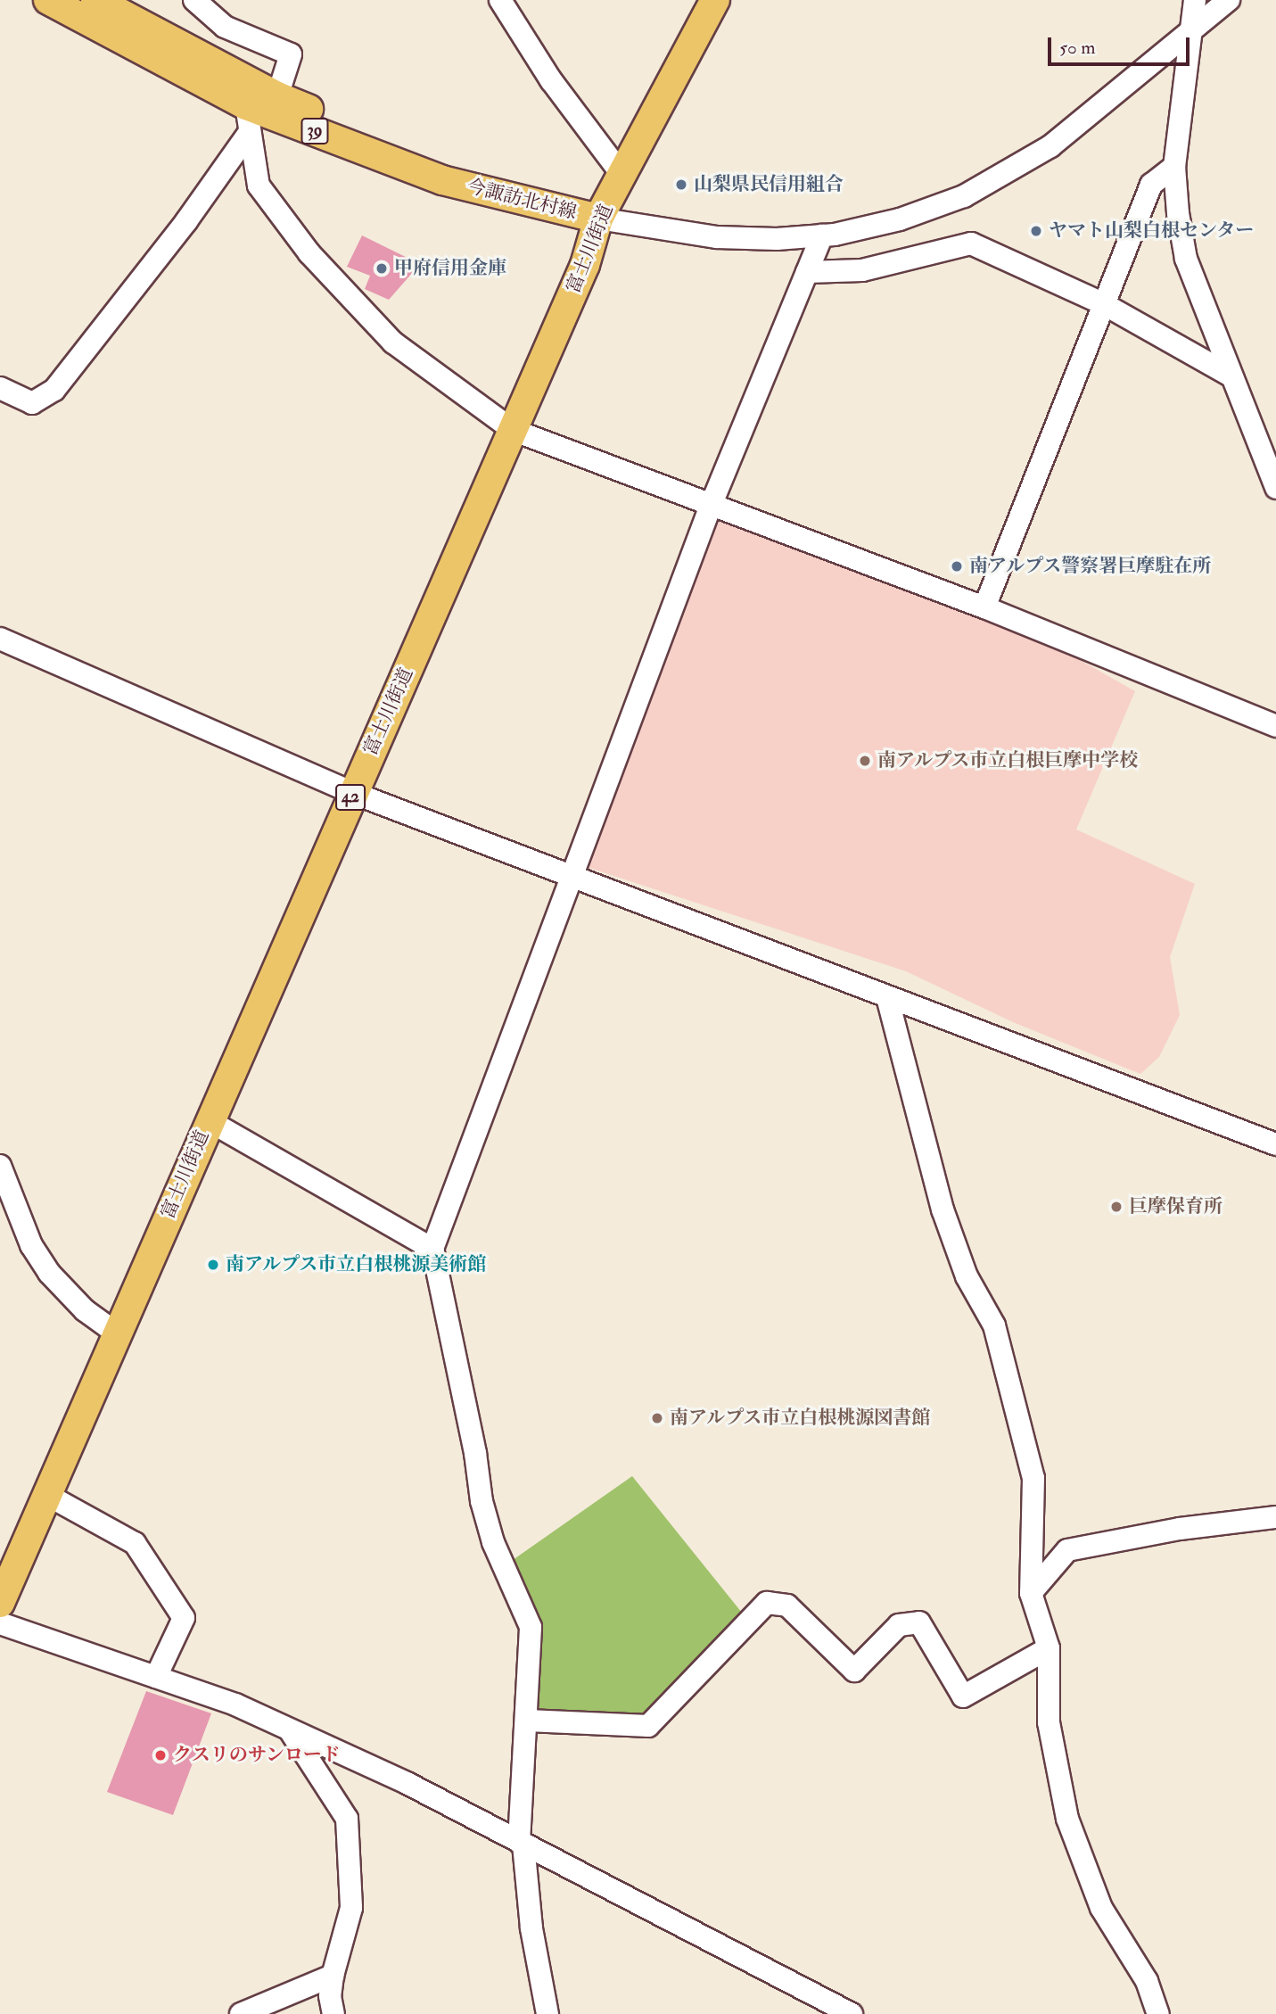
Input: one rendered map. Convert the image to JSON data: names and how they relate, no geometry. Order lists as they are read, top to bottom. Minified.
{"streets":{"main road":["39","今諏訪北村線","富士川街道","42"]},"crossings":[["今諏訪北村線","富士川街道"]],"places":["山梨県民信用組合","ヤマト山梨白根センター","甲府信用金庫","南アルプス警察署巨摩駐在所","南アルプス市立白根巨摩中学校","巨摩保育所","南アルプス市立白根桃源美術館","南アルプス市立白根桃源図書館","クスリのサンロード"],"scale_bar":"50 m"}
